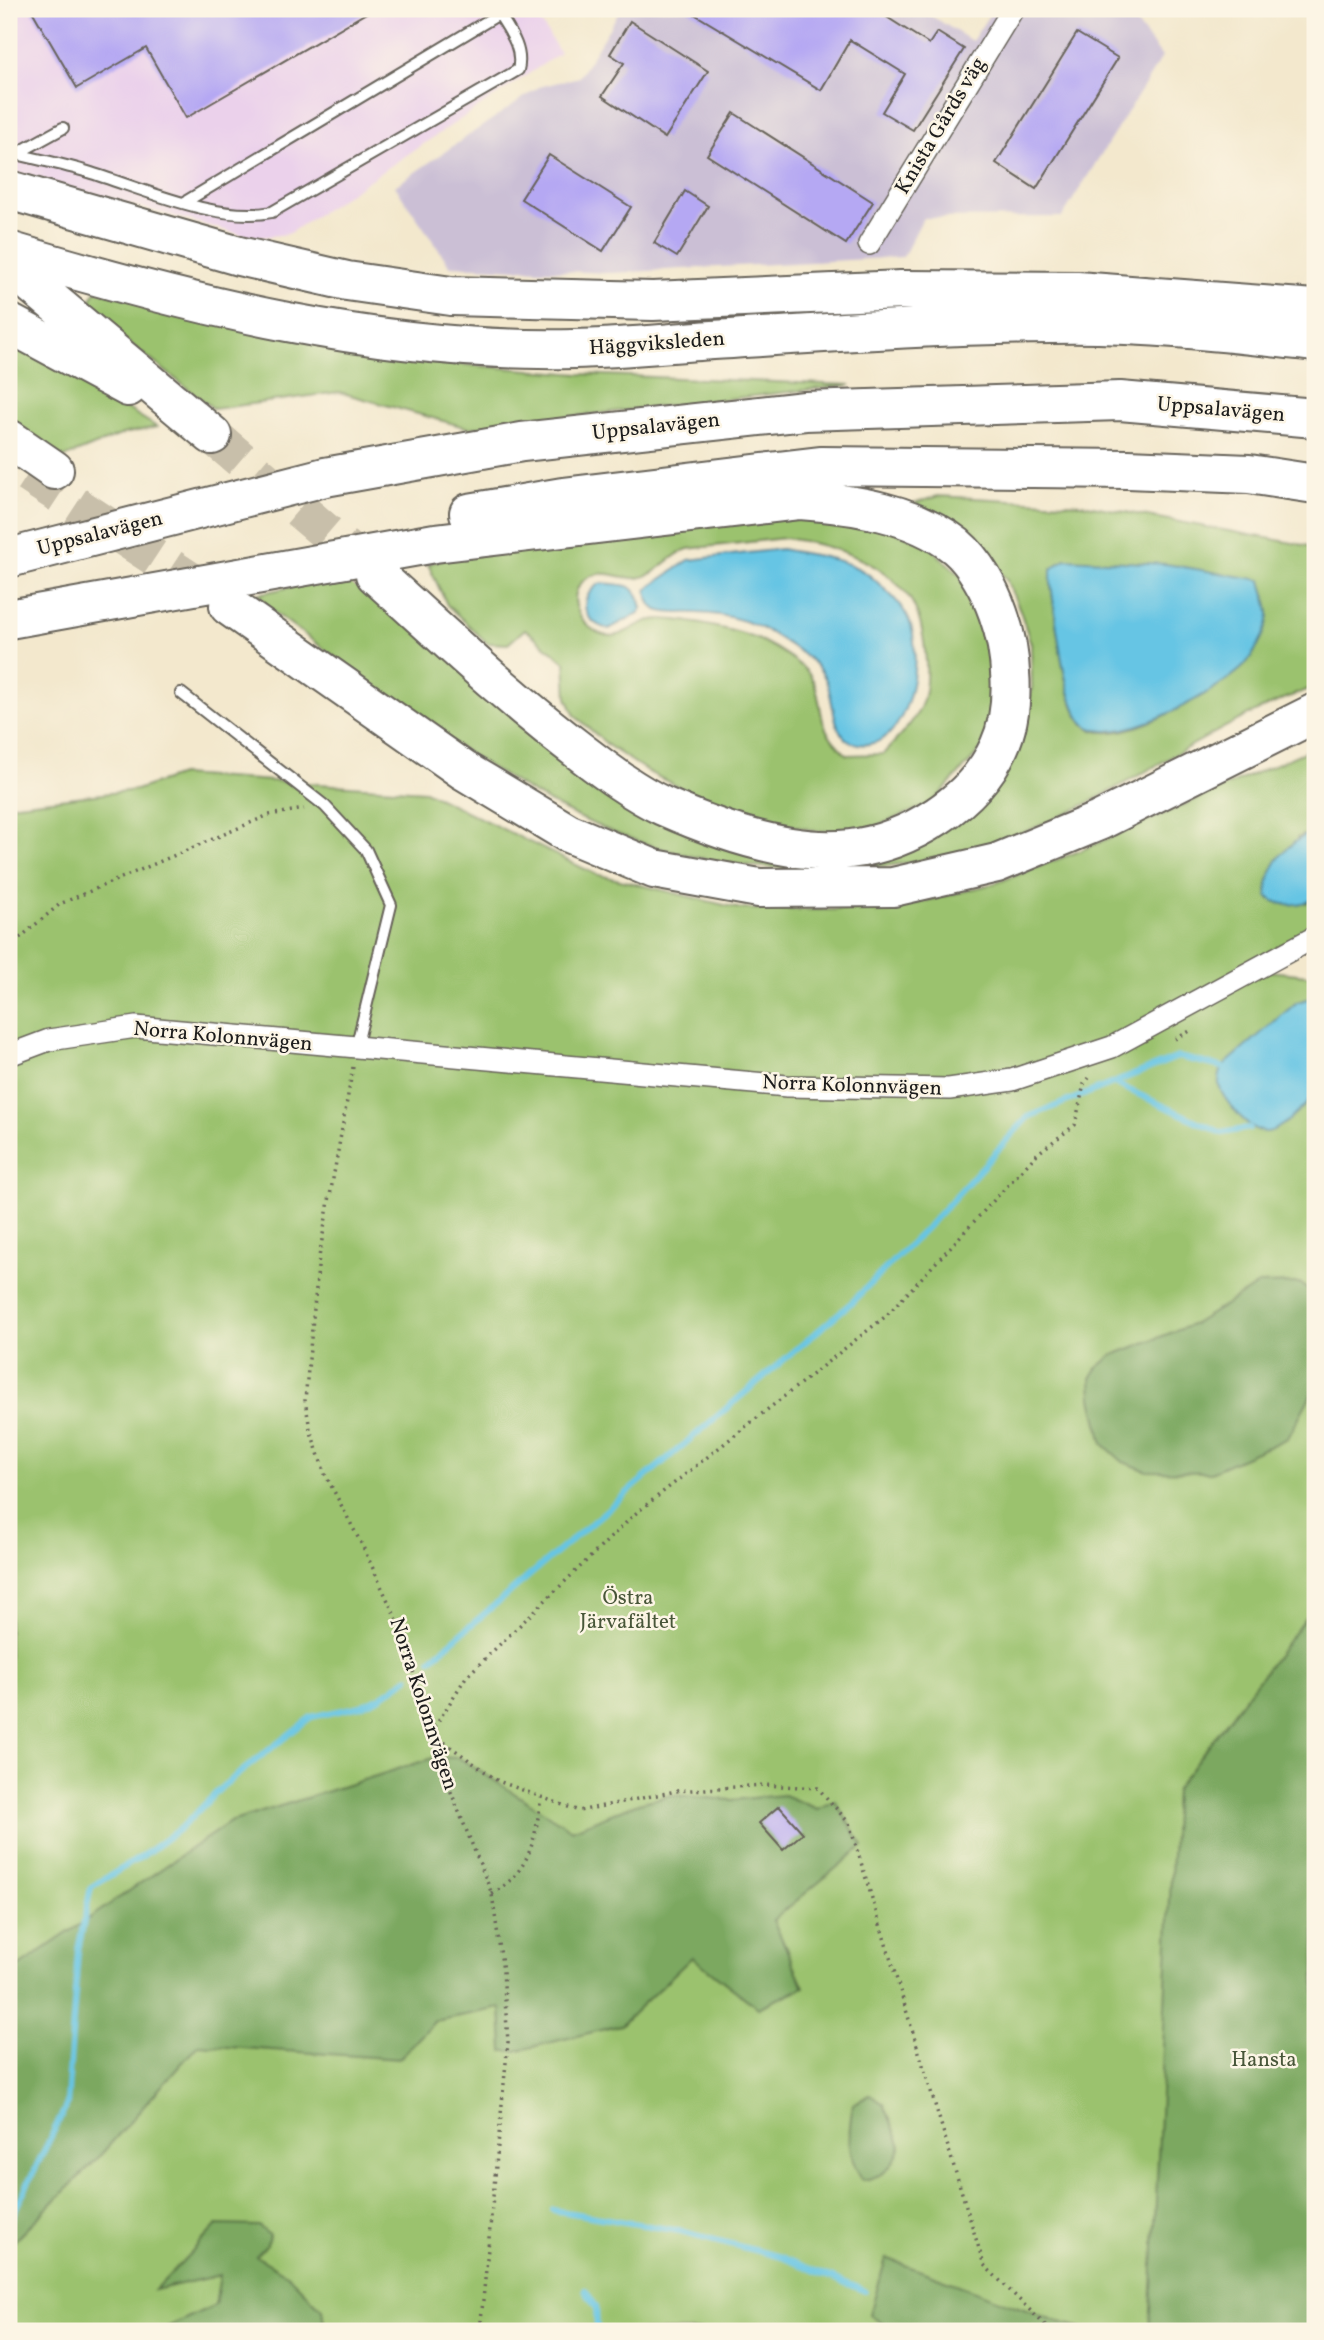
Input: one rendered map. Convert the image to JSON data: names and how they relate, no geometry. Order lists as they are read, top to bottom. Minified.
{"streets":{"highway":["Häggviksleden","Uppsalavägen"],"street":["Knista Gårds väg","Norra Kolonnvägen"]},"parks":["Östra Järvafältet","Hansta"]}
